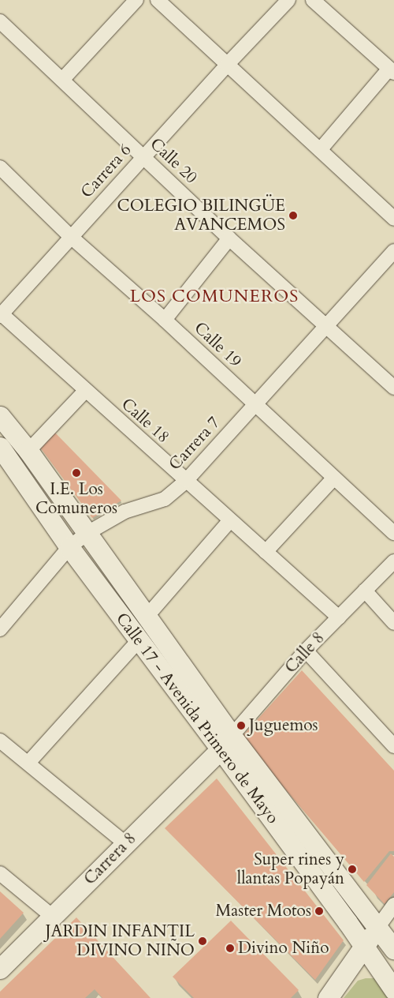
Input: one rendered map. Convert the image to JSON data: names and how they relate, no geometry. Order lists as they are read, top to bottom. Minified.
{"streets":{"main road":["Calle 17 - Avenida Primero de Mayo","Carrera 8"],"street":["Calle 20","Carrera 6","Calle 19","Calle 18","Carrera 7","Calle 8"]},"crossings":[["Calle 20","Carrera 6"],["Calle 20","Carrera 7"],["Carrera 6","Calle 19"],["Carrera 6","Calle 18"],["Calle 19","Carrera 7"],["Calle 18","Carrera 7"],["Calle 18","Calle 8"],["Carrera 7","Calle 17 - Avenida Primero de Mayo"],["Calle 8","Calle 17 - Avenida Primero de Mayo"],["Calle 8","Carrera 8"],["Calle 17 - Avenida Primero de Mayo","Carrera 8"]],"districts":["LOS COMUNEROS"],"places":["COLEGIO BILINGÜE AVANCEMOS","I.E. Los Comuneros","Juguemos","Super rines y llantas Popayán","Master Motos","JARDIN INFANTIL DIVINO NIÑO","Divino Niño"]}
